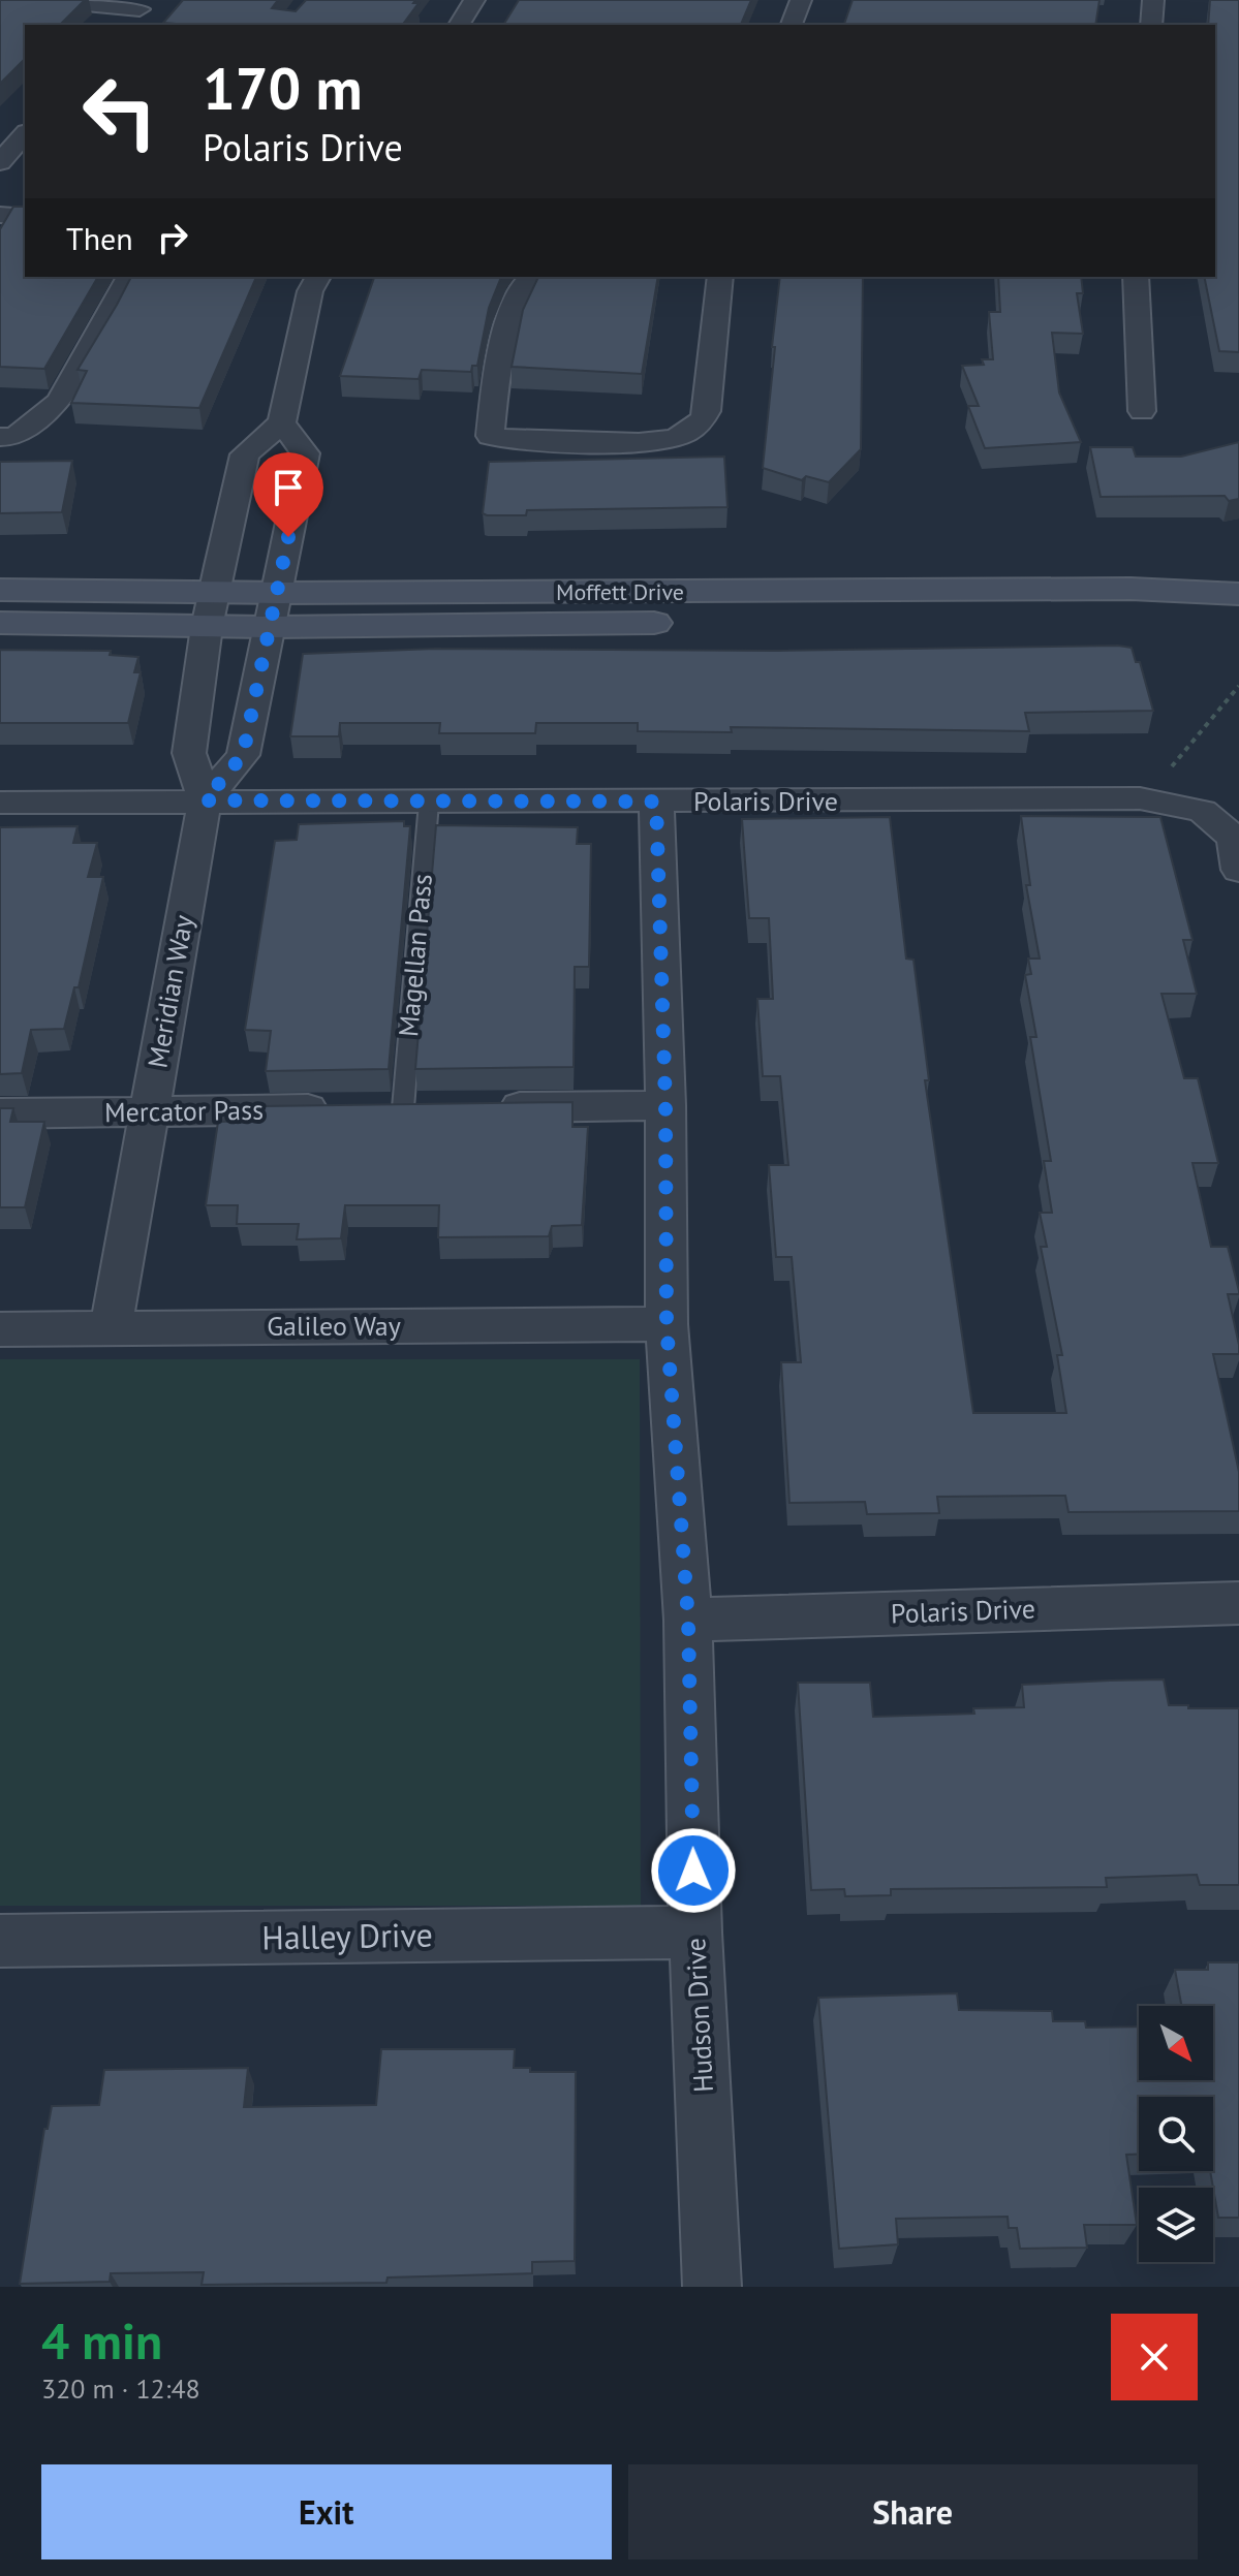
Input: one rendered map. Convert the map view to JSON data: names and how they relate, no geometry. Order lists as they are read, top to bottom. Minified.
{"streets":{"street":["Moffett Drive","Polaris Drive","Meridian Way","Mercator Pass","Galileo Way","Halley Drive","Hudson Drive"],"lane":["Magellan Pass"]},"crossings":[["Moffett Drive","Meridian Way"],["Polaris Drive","Magellan Pass"],["Polaris Drive","Meridian Way"],["Polaris Drive","Hudson Drive"],["Magellan Pass","Mercator Pass"],["Meridian Way","Mercator Pass"],["Meridian Way","Galileo Way"],["Galileo Way","Hudson Drive"],["Halley Drive","Hudson Drive"]],"north":"bottom right","page":{"turn":["170 m","Polaris Drive"],"then":"Then","heading":["4 min","320 m · 12:48"],"buttons":["Exit","Share"]}}
